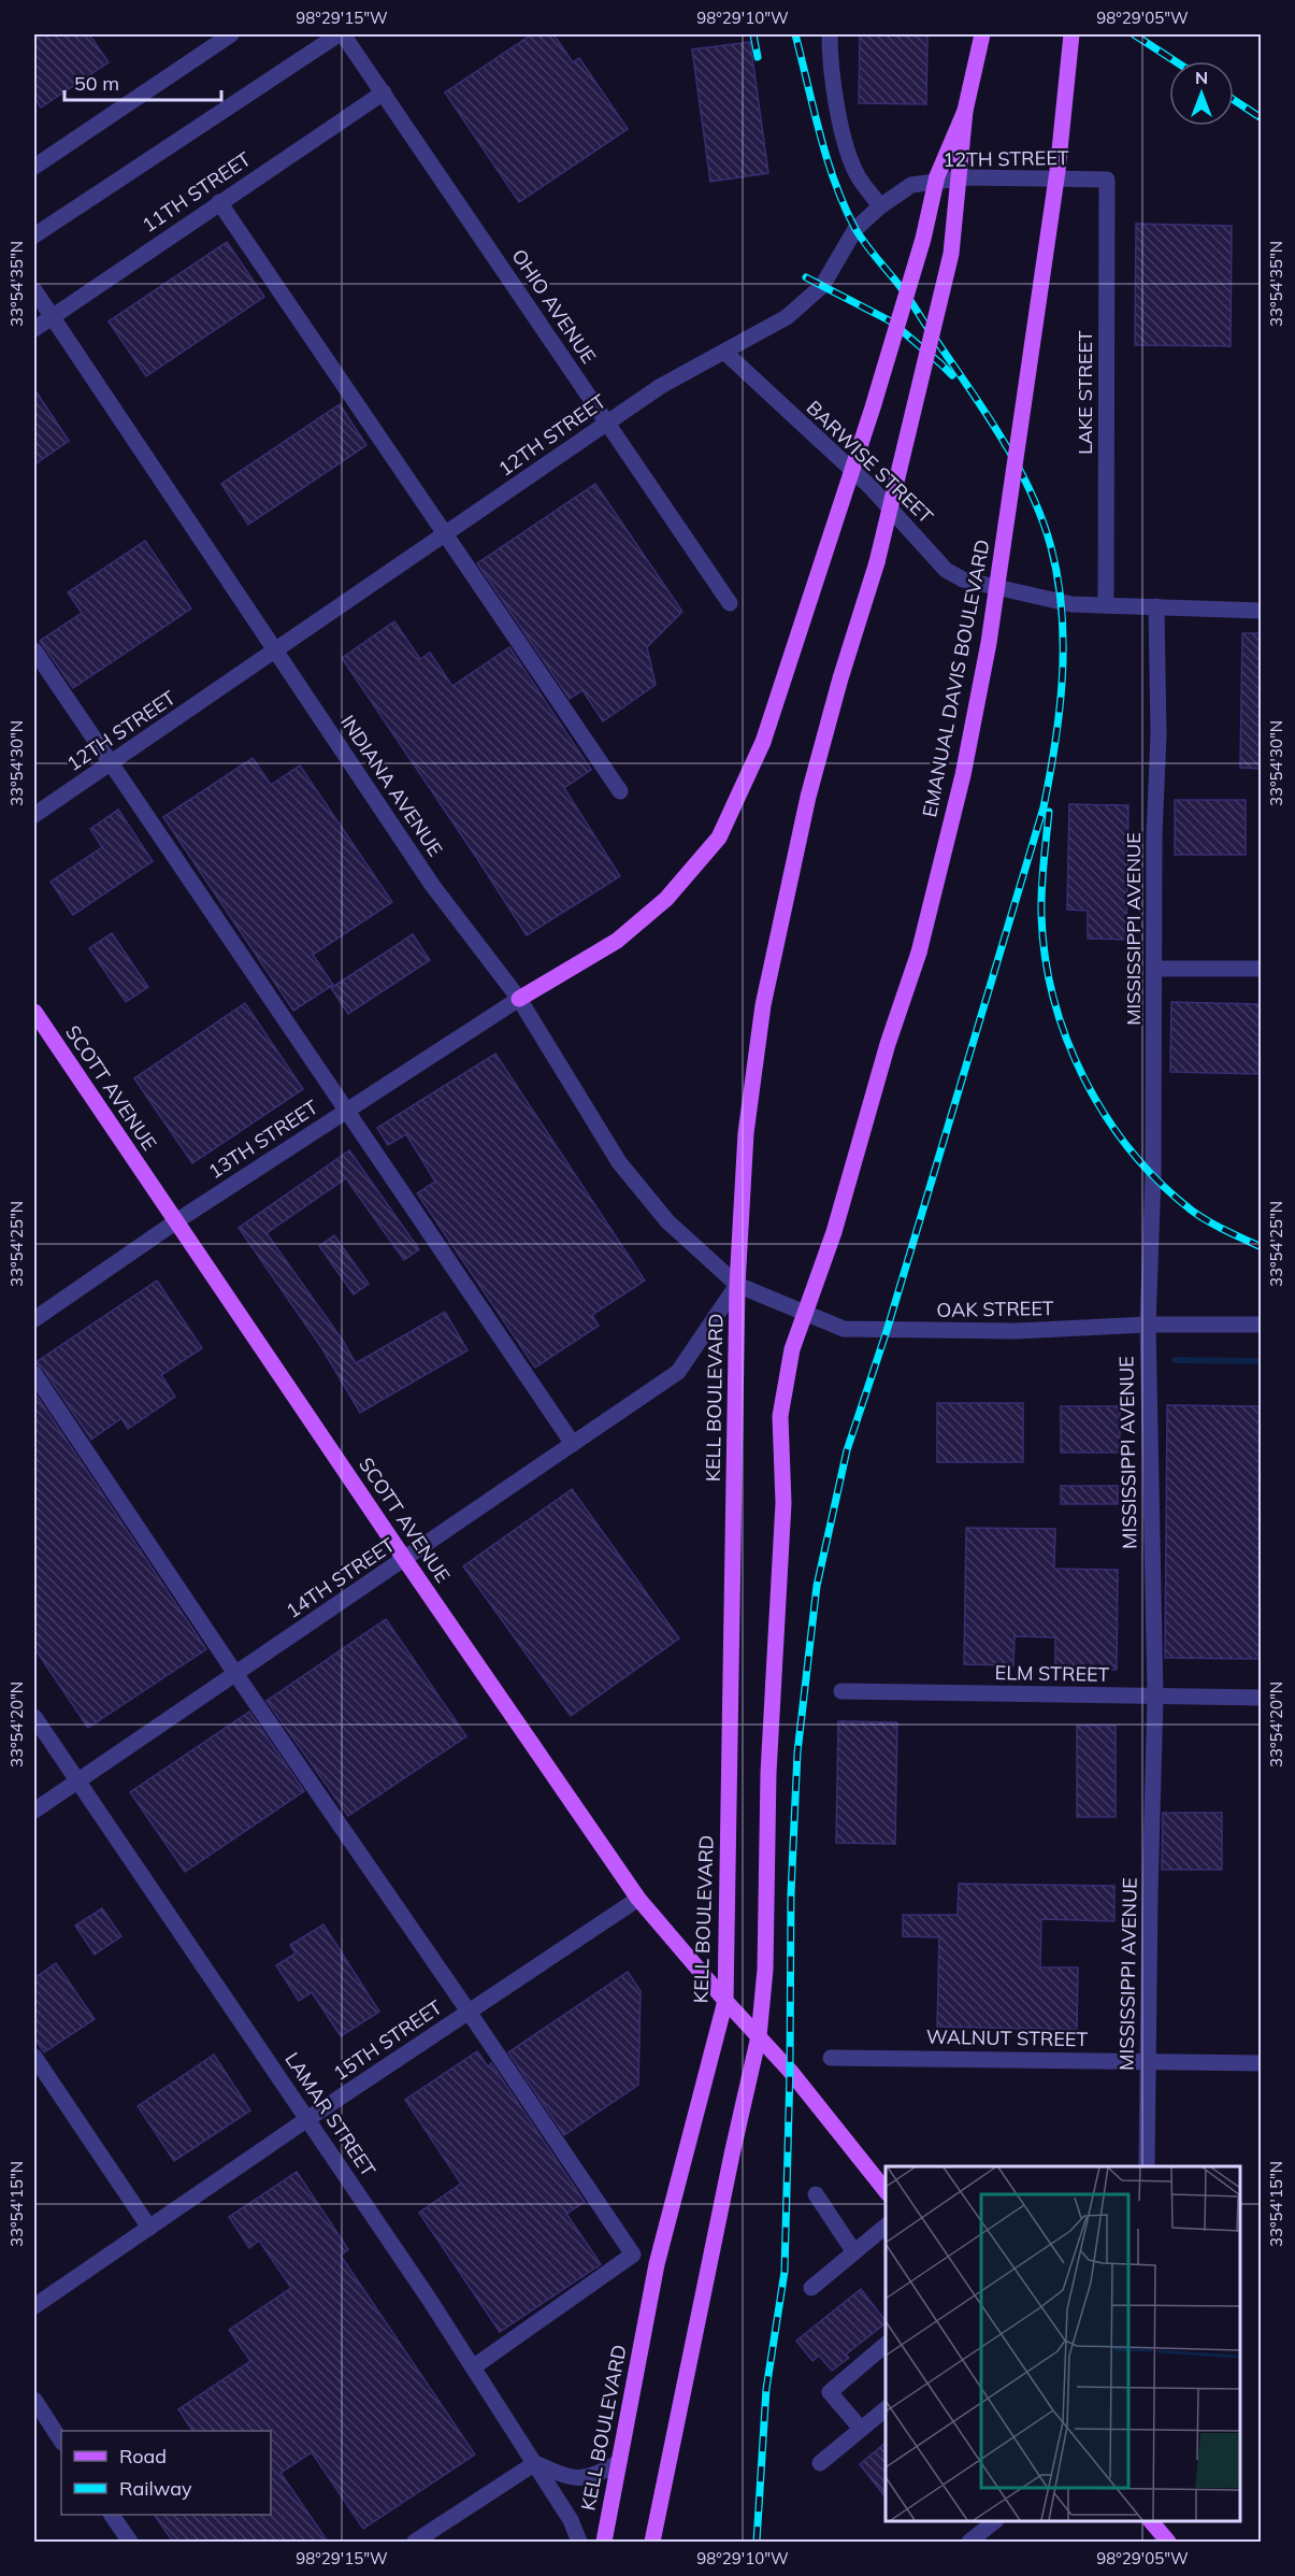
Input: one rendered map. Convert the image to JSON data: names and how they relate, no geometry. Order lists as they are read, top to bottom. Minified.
{"streets":{"main road":["EMANUAL DAVIS BOULEVARD","SCOTT AVENUE","KELL BOULEVARD"],"street":["12TH STREET","11TH STREET","OHIO AVENUE","LAKE STREET","BARWISE STREET","INDIANA AVENUE","MISSISSIPPI AVENUE","13TH STREET","OAK STREET","14TH STREET","ELM STREET","WALNUT STREET","15TH STREET","LAMAR STREET"]},"crossings":[["12TH STREET","OHIO AVENUE"],["12TH STREET","LAKE STREET"],["12TH STREET","BARWISE STREET"],["12TH STREET","INDIANA AVENUE"],["11TH STREET","OHIO AVENUE"],["11TH STREET","INDIANA AVENUE"],["LAKE STREET","BARWISE STREET"],["BARWISE STREET","MISSISSIPPI AVENUE"],["EMANUAL DAVIS BOULEVARD","OAK STREET"],["INDIANA AVENUE","13TH STREET"],["INDIANA AVENUE","OAK STREET"],["INDIANA AVENUE","KELL BOULEVARD"],["INDIANA AVENUE","14TH STREET"],["MISSISSIPPI AVENUE","OAK STREET"],["MISSISSIPPI AVENUE","ELM STREET"],["MISSISSIPPI AVENUE","WALNUT STREET"],["SCOTT AVENUE","13TH STREET"],["SCOTT AVENUE","KELL BOULEVARD"],["SCOTT AVENUE","14TH STREET"],["SCOTT AVENUE","15TH STREET"],["OAK STREET","KELL BOULEVARD"],["OAK STREET","14TH STREET"],["KELL BOULEVARD","14TH STREET"],["14TH STREET","LAMAR STREET"],["15TH STREET","LAMAR STREET"]],"legend":["Road","Railway"],"scale_bar":"50 m","north":"top","coordinates":["98°29'15\"W","98°29'10\"W","98°29'05\"W","33°54'35\"N","33°54'30\"N","33°54'25\"N","33°54'20\"N","33°54'15\"N"]}
